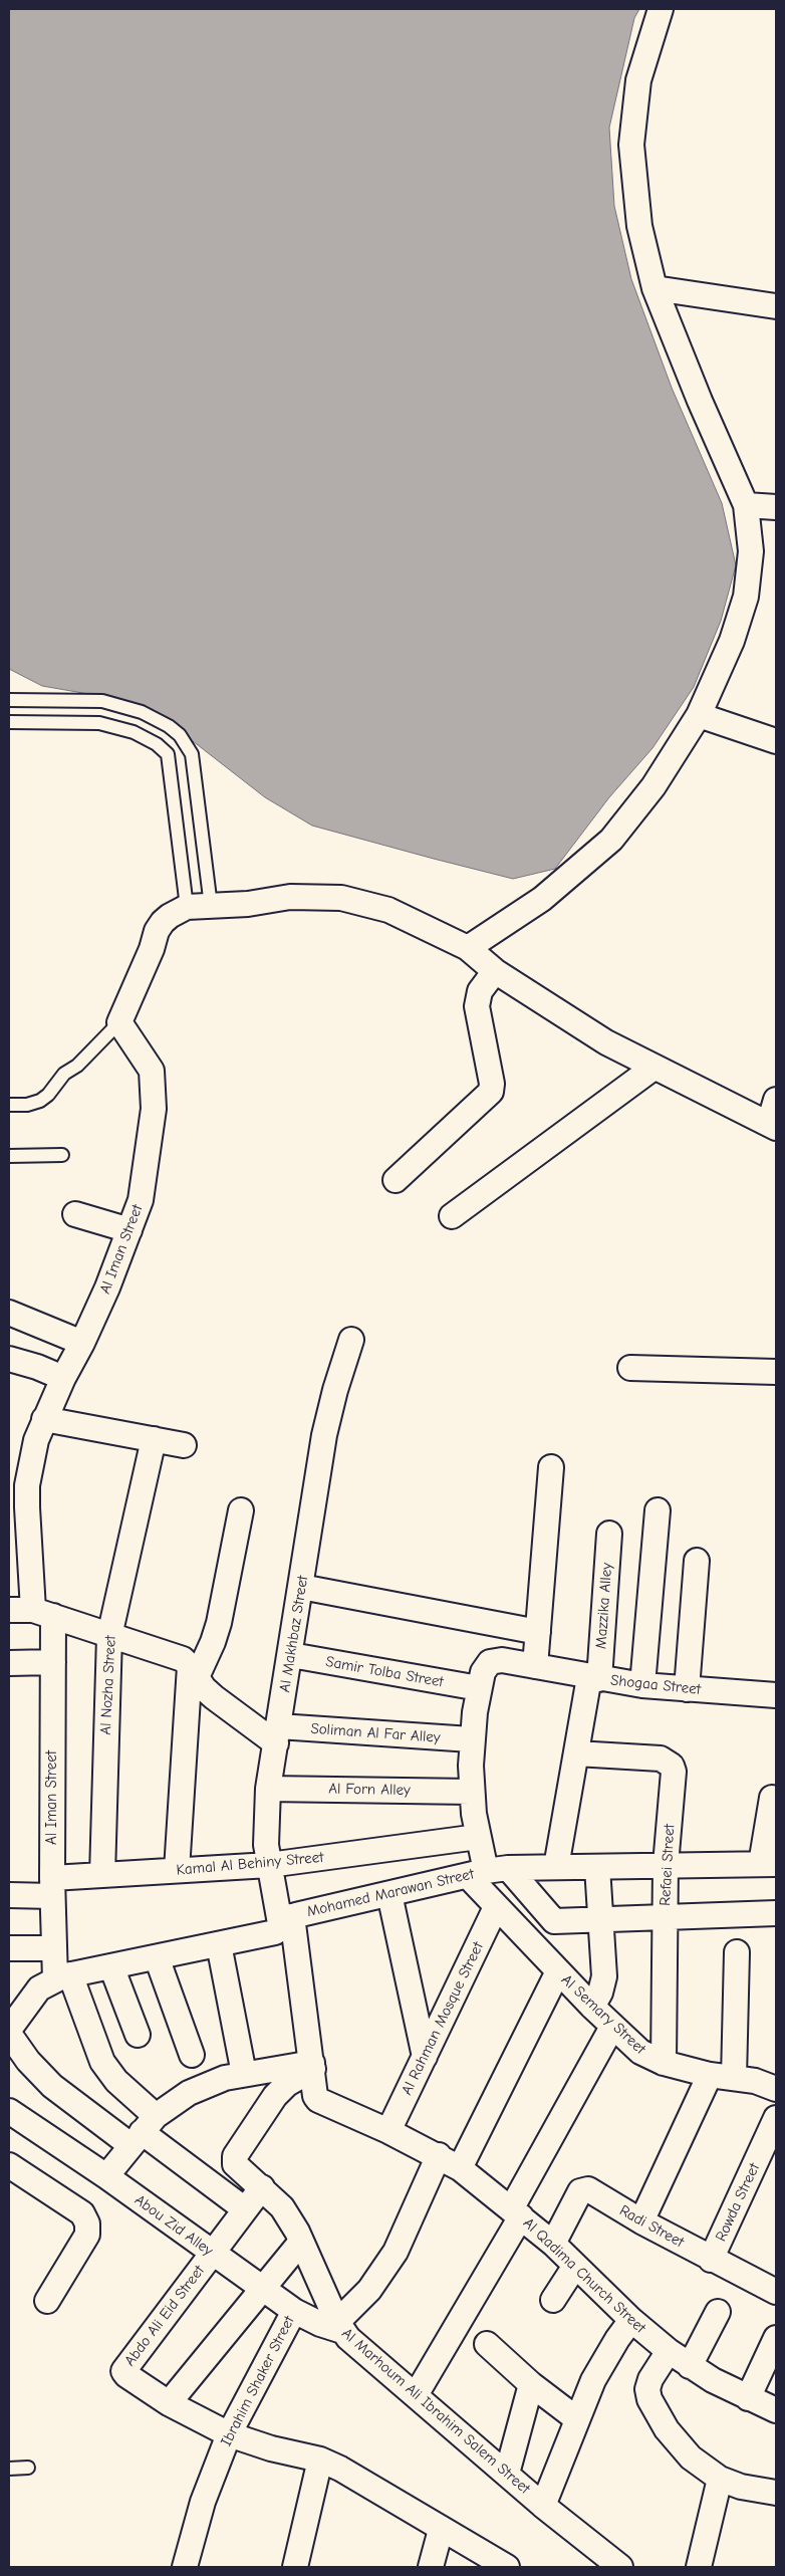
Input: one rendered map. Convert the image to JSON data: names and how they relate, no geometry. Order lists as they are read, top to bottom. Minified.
{"streets":{"street":["Al Iman Street","Mazzika Alley","Al Makhbaz Street","Samir Tolba Street","Al Nozha Street","Shogaa Street","Soliman Al Far Alley","Al Forn Alley","Kamal Al Behiny Street","Refaei Street","Mohamed Marawan Street","Al Semary Street","Al Rahman Mosque Street","Rowda Street","Abou Zid Alley","Radi Street","Al Qadima Church Street","Abdo Ali Eid Street","Ibrahim Shaker Street","Al Marhoum Ali Ibrahim Salem Street"]},"crossings":[["Al Iman Street","Kamal Al Behiny Street"],["Al Iman Street","Mohamed Marawan Street"],["Mazzika Alley","Shogaa Street"],["Mazzika Alley","Refaei Street"],["Mazzika Alley","Mohamed Marawan Street"],["Al Makhbaz Street","Samir Tolba Street"],["Al Makhbaz Street","Soliman Al Far Alley"],["Al Makhbaz Street","Al Forn Alley"],["Al Makhbaz Street","Kamal Al Behiny Street"],["Al Makhbaz Street","Mohamed Marawan Street"],["Al Makhbaz Street","Al Qadima Church Street"],["Samir Tolba Street","Shogaa Street"],["Al Nozha Street","Kamal Al Behiny Street"],["Shogaa Street","Soliman Al Far Alley"],["Shogaa Street","Al Forn Alley"],["Shogaa Street","Kamal Al Behiny Street"],["Shogaa Street","Mohamed Marawan Street"],["Shogaa Street","Al Semary Street"],["Refaei Street","Mohamed Marawan Street"],["Refaei Street","Al Semary Street"],["Mohamed Marawan Street","Al Semary Street"],["Mohamed Marawan Street","Al Qadima Church Street"],["Al Semary Street","Al Rahman Mosque Street"],["Al Rahman Mosque Street","Al Qadima Church Street"],["Rowda Street","Radi Street"],["Abou Zid Alley","Abdo Ali Eid Street"],["Abou Zid Alley","Ibrahim Shaker Street"],["Abou Zid Alley","Al Marhoum Ali Ibrahim Salem Street"],["Radi Street","Al Qadima Church Street"],["Al Qadima Church Street","Al Marhoum Ali Ibrahim Salem Street"],["Abdo Ali Eid Street","Ibrahim Shaker Street"],["Abdo Ali Eid Street","Al Marhoum Ali Ibrahim Salem Street"]]}
